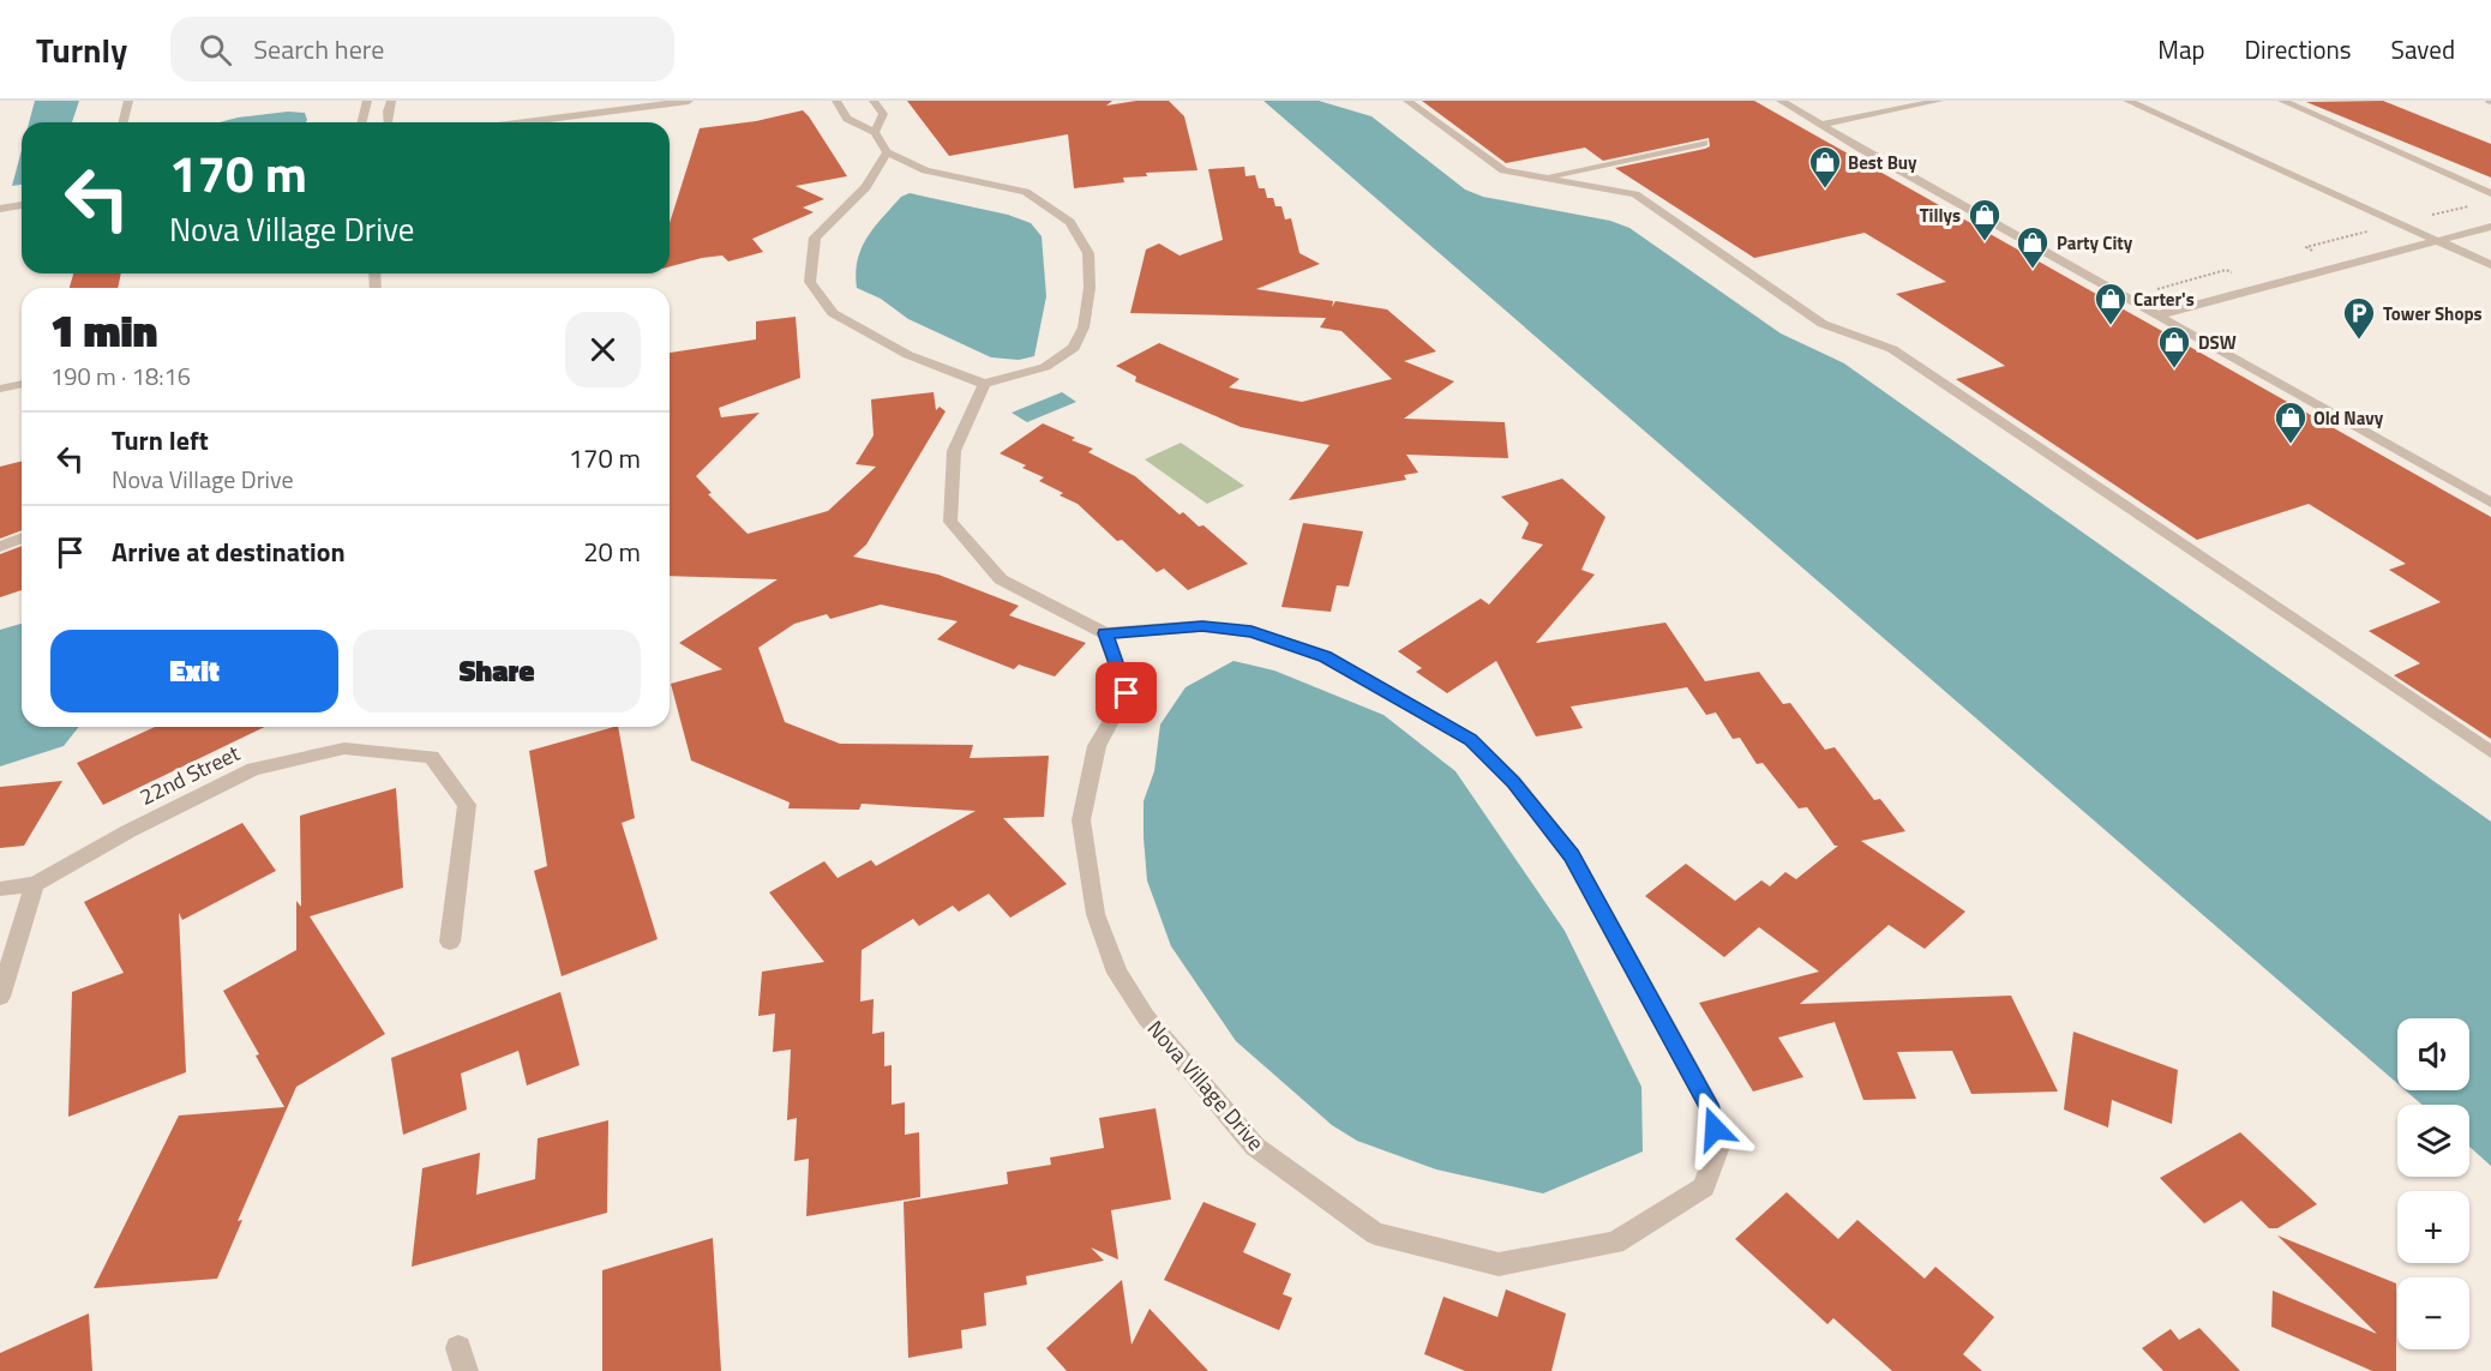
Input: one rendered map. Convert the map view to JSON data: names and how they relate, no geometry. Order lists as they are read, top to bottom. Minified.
{"streets":{"street":["22nd Street","Nova Village Drive"]},"places":{"shop":["Best Buy","Tillys","Party City","Carter's","DSW","Old Navy"],"parking":["Tower Shops"]},"page":{"header":"Turnly","search":"Search here","nav":["Map","Directions","Saved"],"turn":["170 m","Nova Village Drive"],"heading":["1 min","190 m · 18:16"],"list":[{"name":"Turn left","note":"Nova Village Drive","value":"170 m"},{"name":"Arrive at destination","value":"20 m"}],"buttons":["Exit","Share"],"map_buttons":["+","−"]}}
